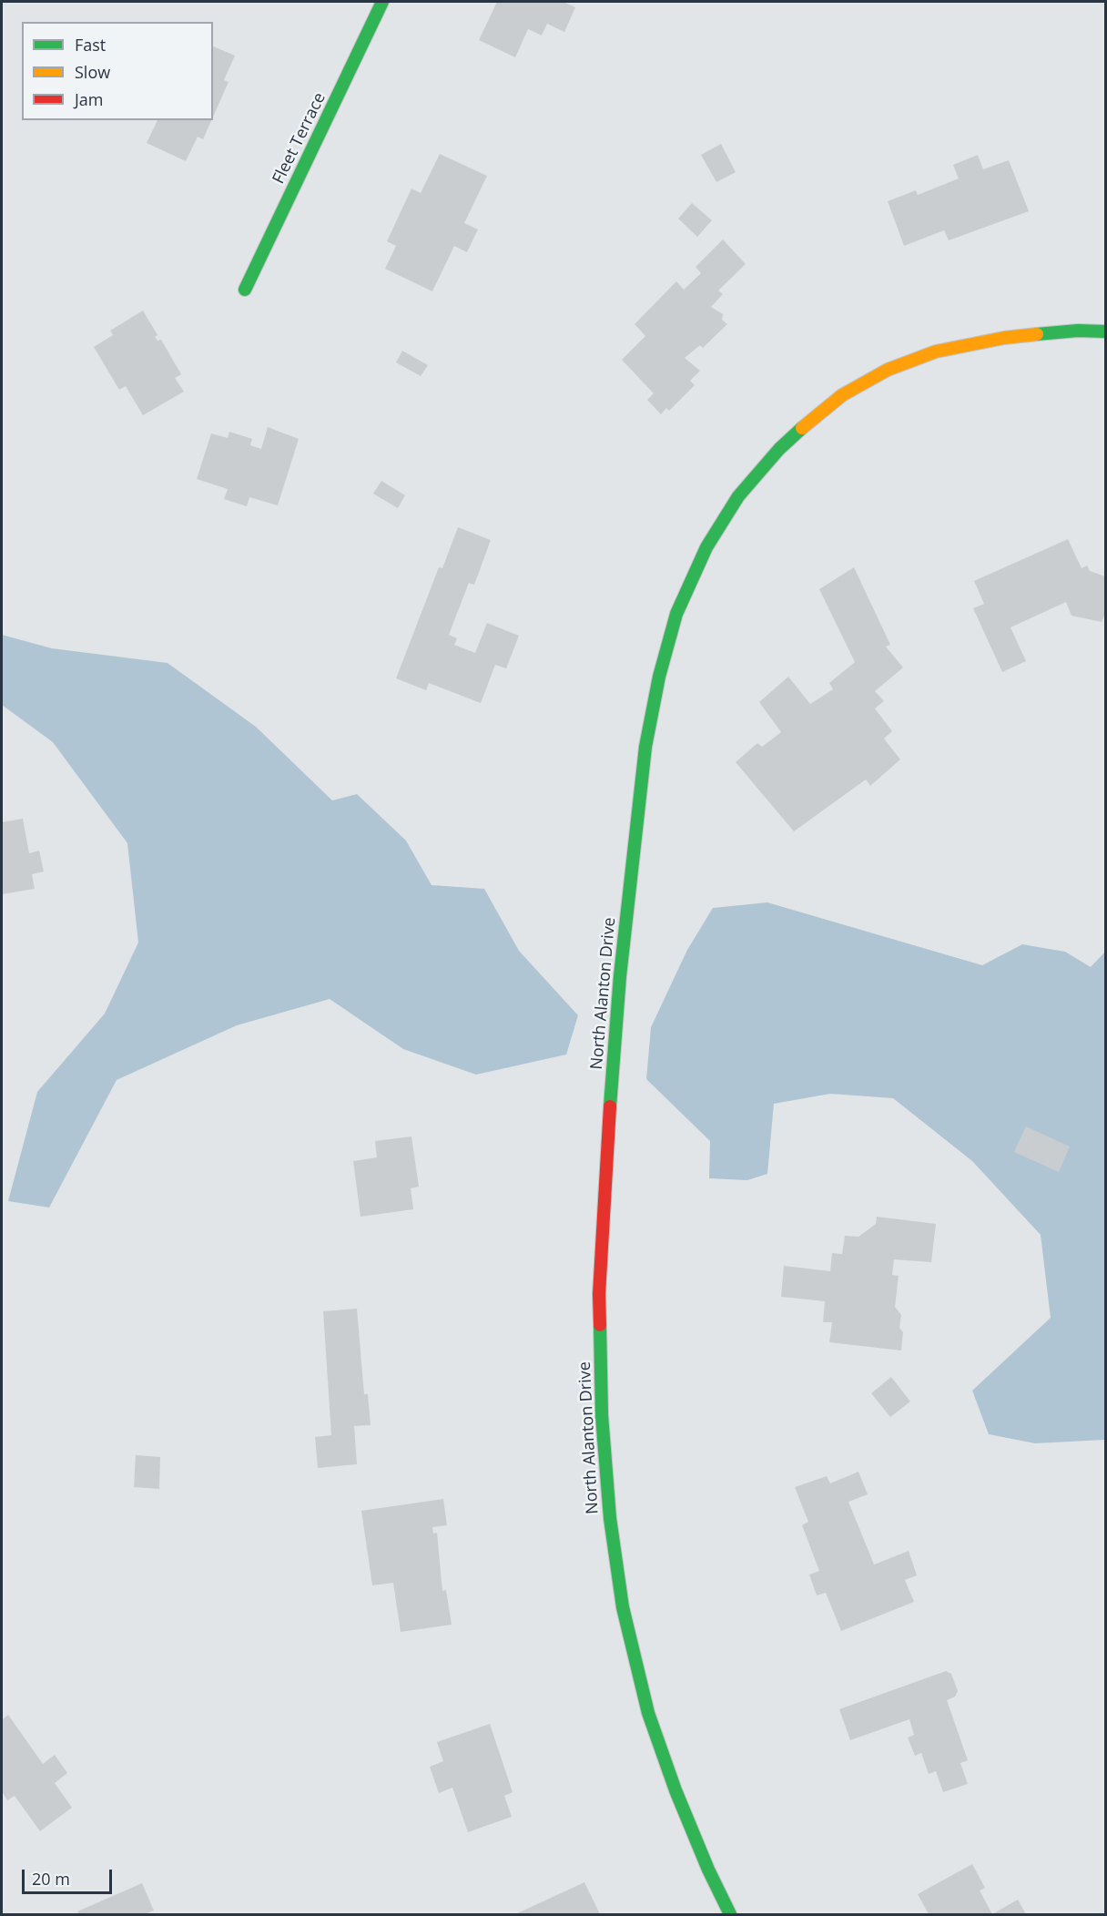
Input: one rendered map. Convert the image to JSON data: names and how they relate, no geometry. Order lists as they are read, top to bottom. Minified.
{"streets":{"street":["Fleet Terrace","North Alanton Drive"]},"legend":["Fast","Slow","Jam"],"scale_bar":"20 m"}
